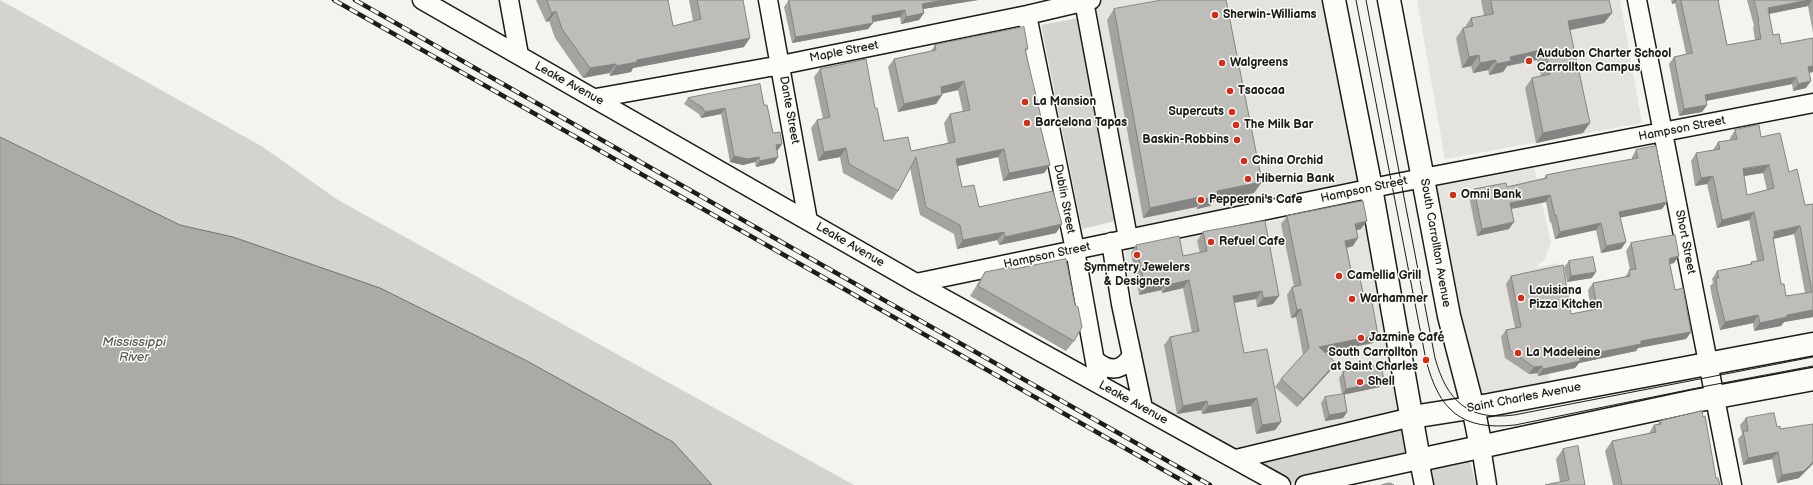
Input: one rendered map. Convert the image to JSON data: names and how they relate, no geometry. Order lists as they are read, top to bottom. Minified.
{"streets":{"main road":["South Carrollton Avenue","Saint Charles Avenue"],"street":["Maple Street","Leake Avenue","Dante Street","Hampson Street","Dublin Street","Short Street"]},"crossings":[["Maple Street","Leake Avenue"],["Maple Street","Dante Street"],["Maple Street","Dublin Street"],["Leake Avenue","Dante Street"],["Leake Avenue","Hampson Street"],["Leake Avenue","Dublin Street"],["Leake Avenue","Saint Charles Avenue"],["Hampson Street","Dublin Street"],["Hampson Street","Short Street"],["Hampson Street","South Carrollton Avenue"],["Short Street","Saint Charles Avenue"],["South Carrollton Avenue","Saint Charles Avenue"]],"water":["Mississippi River"],"places":["Sherwin-Williams","Audubon Charter School Carrollton Campus","Walgreens","Tsaocaa","La Mansion","Supercuts","Barcelona Tapas","The Milk Bar","Baskin-Robbins","China Orchid","Hibernia Bank","Omni Bank","Pepperoni's Cafe","Refuel Cafe","Symmetry Jewelers & Designers","Camellia Grill","Louisiana Pizza Kitchen","Warhammer","Jazmine Café","La Madeleine","South Carrollton at Saint Charles","Shell"]}
